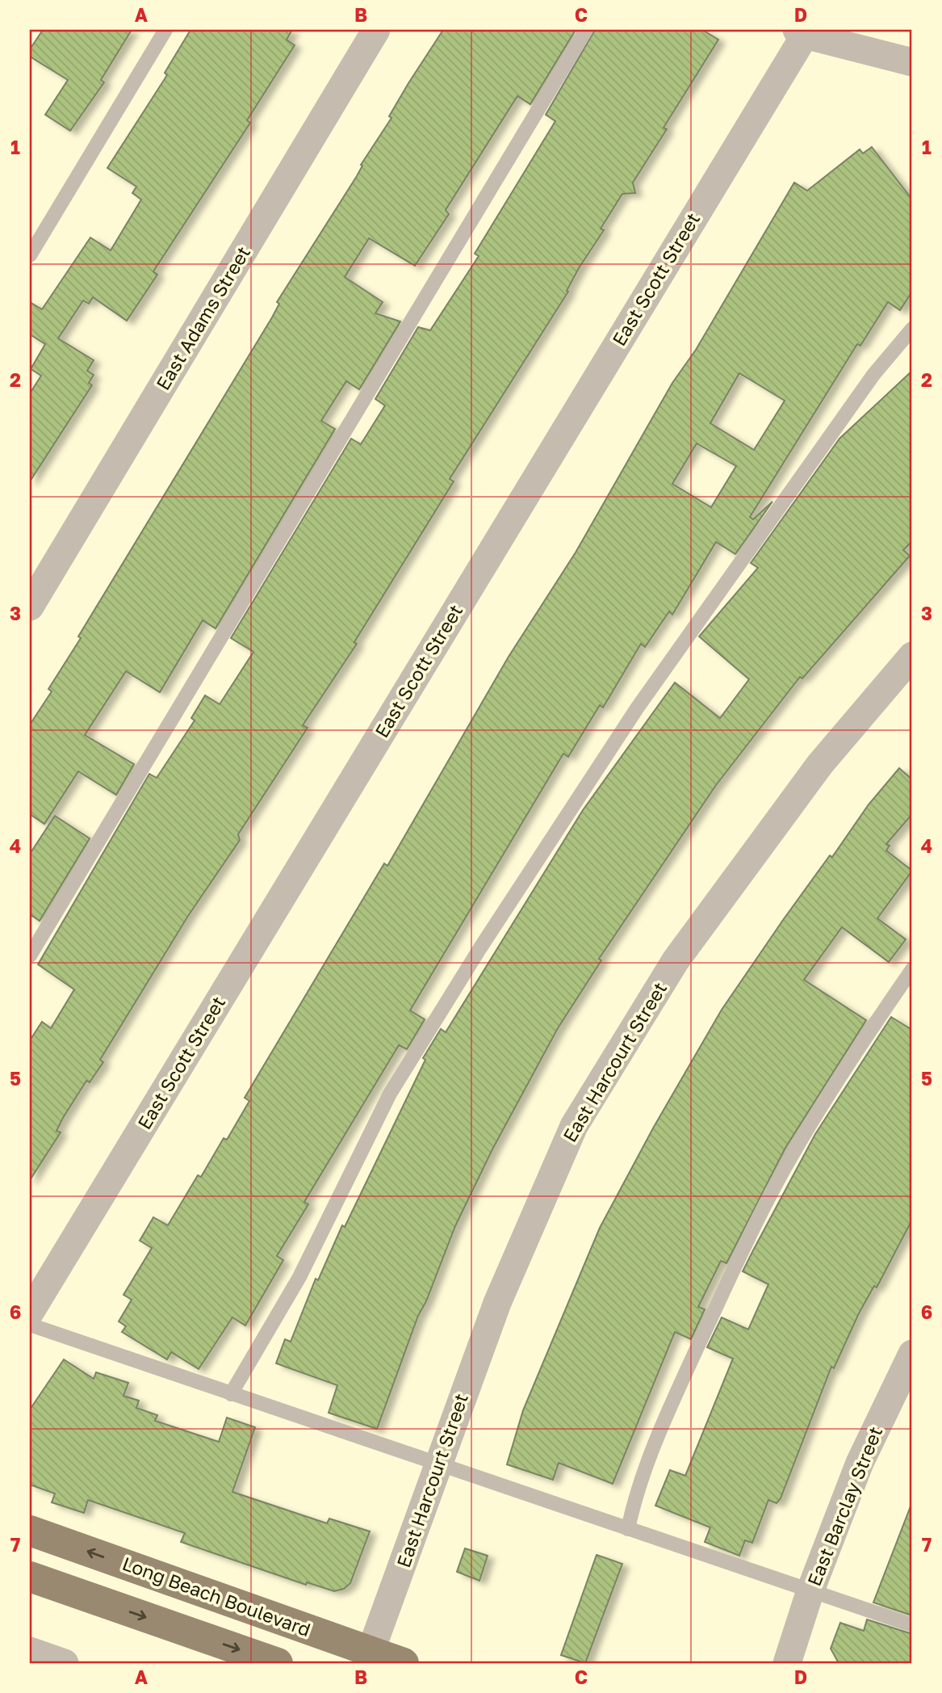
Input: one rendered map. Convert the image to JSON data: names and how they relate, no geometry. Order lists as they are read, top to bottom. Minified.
{"streets":{"main road":["Long Beach Boulevard"],"street":["East Scott Street","East Adams Street","East Harcourt Street","East Barclay Street"]},"crossings":[["East Harcourt Street","Long Beach Boulevard"]],"grid":{"columns":["A","B","C","D"],"rows":["1","2","3","4","5","6","7"]}}
